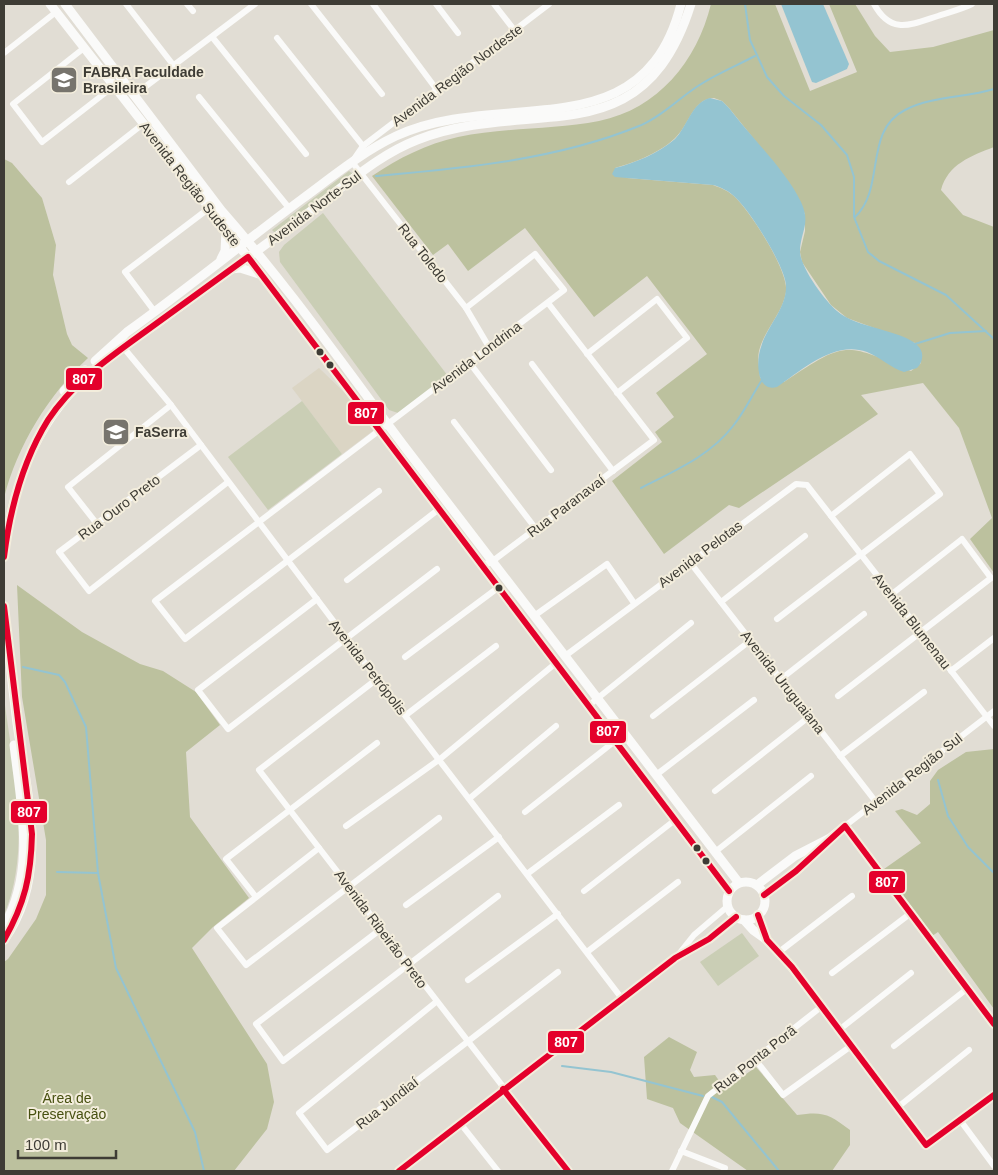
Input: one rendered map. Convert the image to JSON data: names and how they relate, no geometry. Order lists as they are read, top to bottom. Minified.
{"streets":{"street":["Avenida Região Nordeste","Avenida Região Sudeste","Avenida Norte-Sul","Rua Toledo","Avenida Londrina","Rua Paranavaí","Rua Ouro Preto","Avenida Pelotas","Avenida Blumenau","Avenida Petrópolis","Avenida Uruguaiana","Avenida Região Sul","Avenida Ribeirão Preto","Rua Ponta Porã","Rua Jundiaí"]},"crossings":[["Avenida Região Nordeste","Avenida Norte-Sul"],["Avenida Região Nordeste","Rua Toledo"],["Avenida Região Sudeste","Avenida Norte-Sul"],["Avenida Região Sudeste","Avenida Londrina"],["Avenida Região Sudeste","Rua Paranavaí"],["Avenida Região Sudeste","Avenida Pelotas"],["Avenida Região Sudeste","Avenida Região Sul"],["Avenida Norte-Sul","Rua Toledo"],["Avenida Norte-Sul","Avenida Petrópolis"],["Rua Toledo","Avenida Londrina"],["Avenida Londrina","Avenida Petrópolis"],["Rua Ouro Preto","Avenida Petrópolis"],["Avenida Pelotas","Avenida Blumenau"],["Avenida Pelotas","Avenida Uruguaiana"],["Avenida Blumenau","Avenida Região Sul"],["Avenida Petrópolis","Avenida Ribeirão Preto"],["Avenida Uruguaiana","Avenida Região Sul"],["Avenida Ribeirão Preto","Rua Jundiaí"]],"parks":["Área de Preservação"],"places":{"school or university":["FABRA Faculdade Brasileira","FaSerra"]},"lines":["transit line 807"],"scale_bar":"100 m"}
